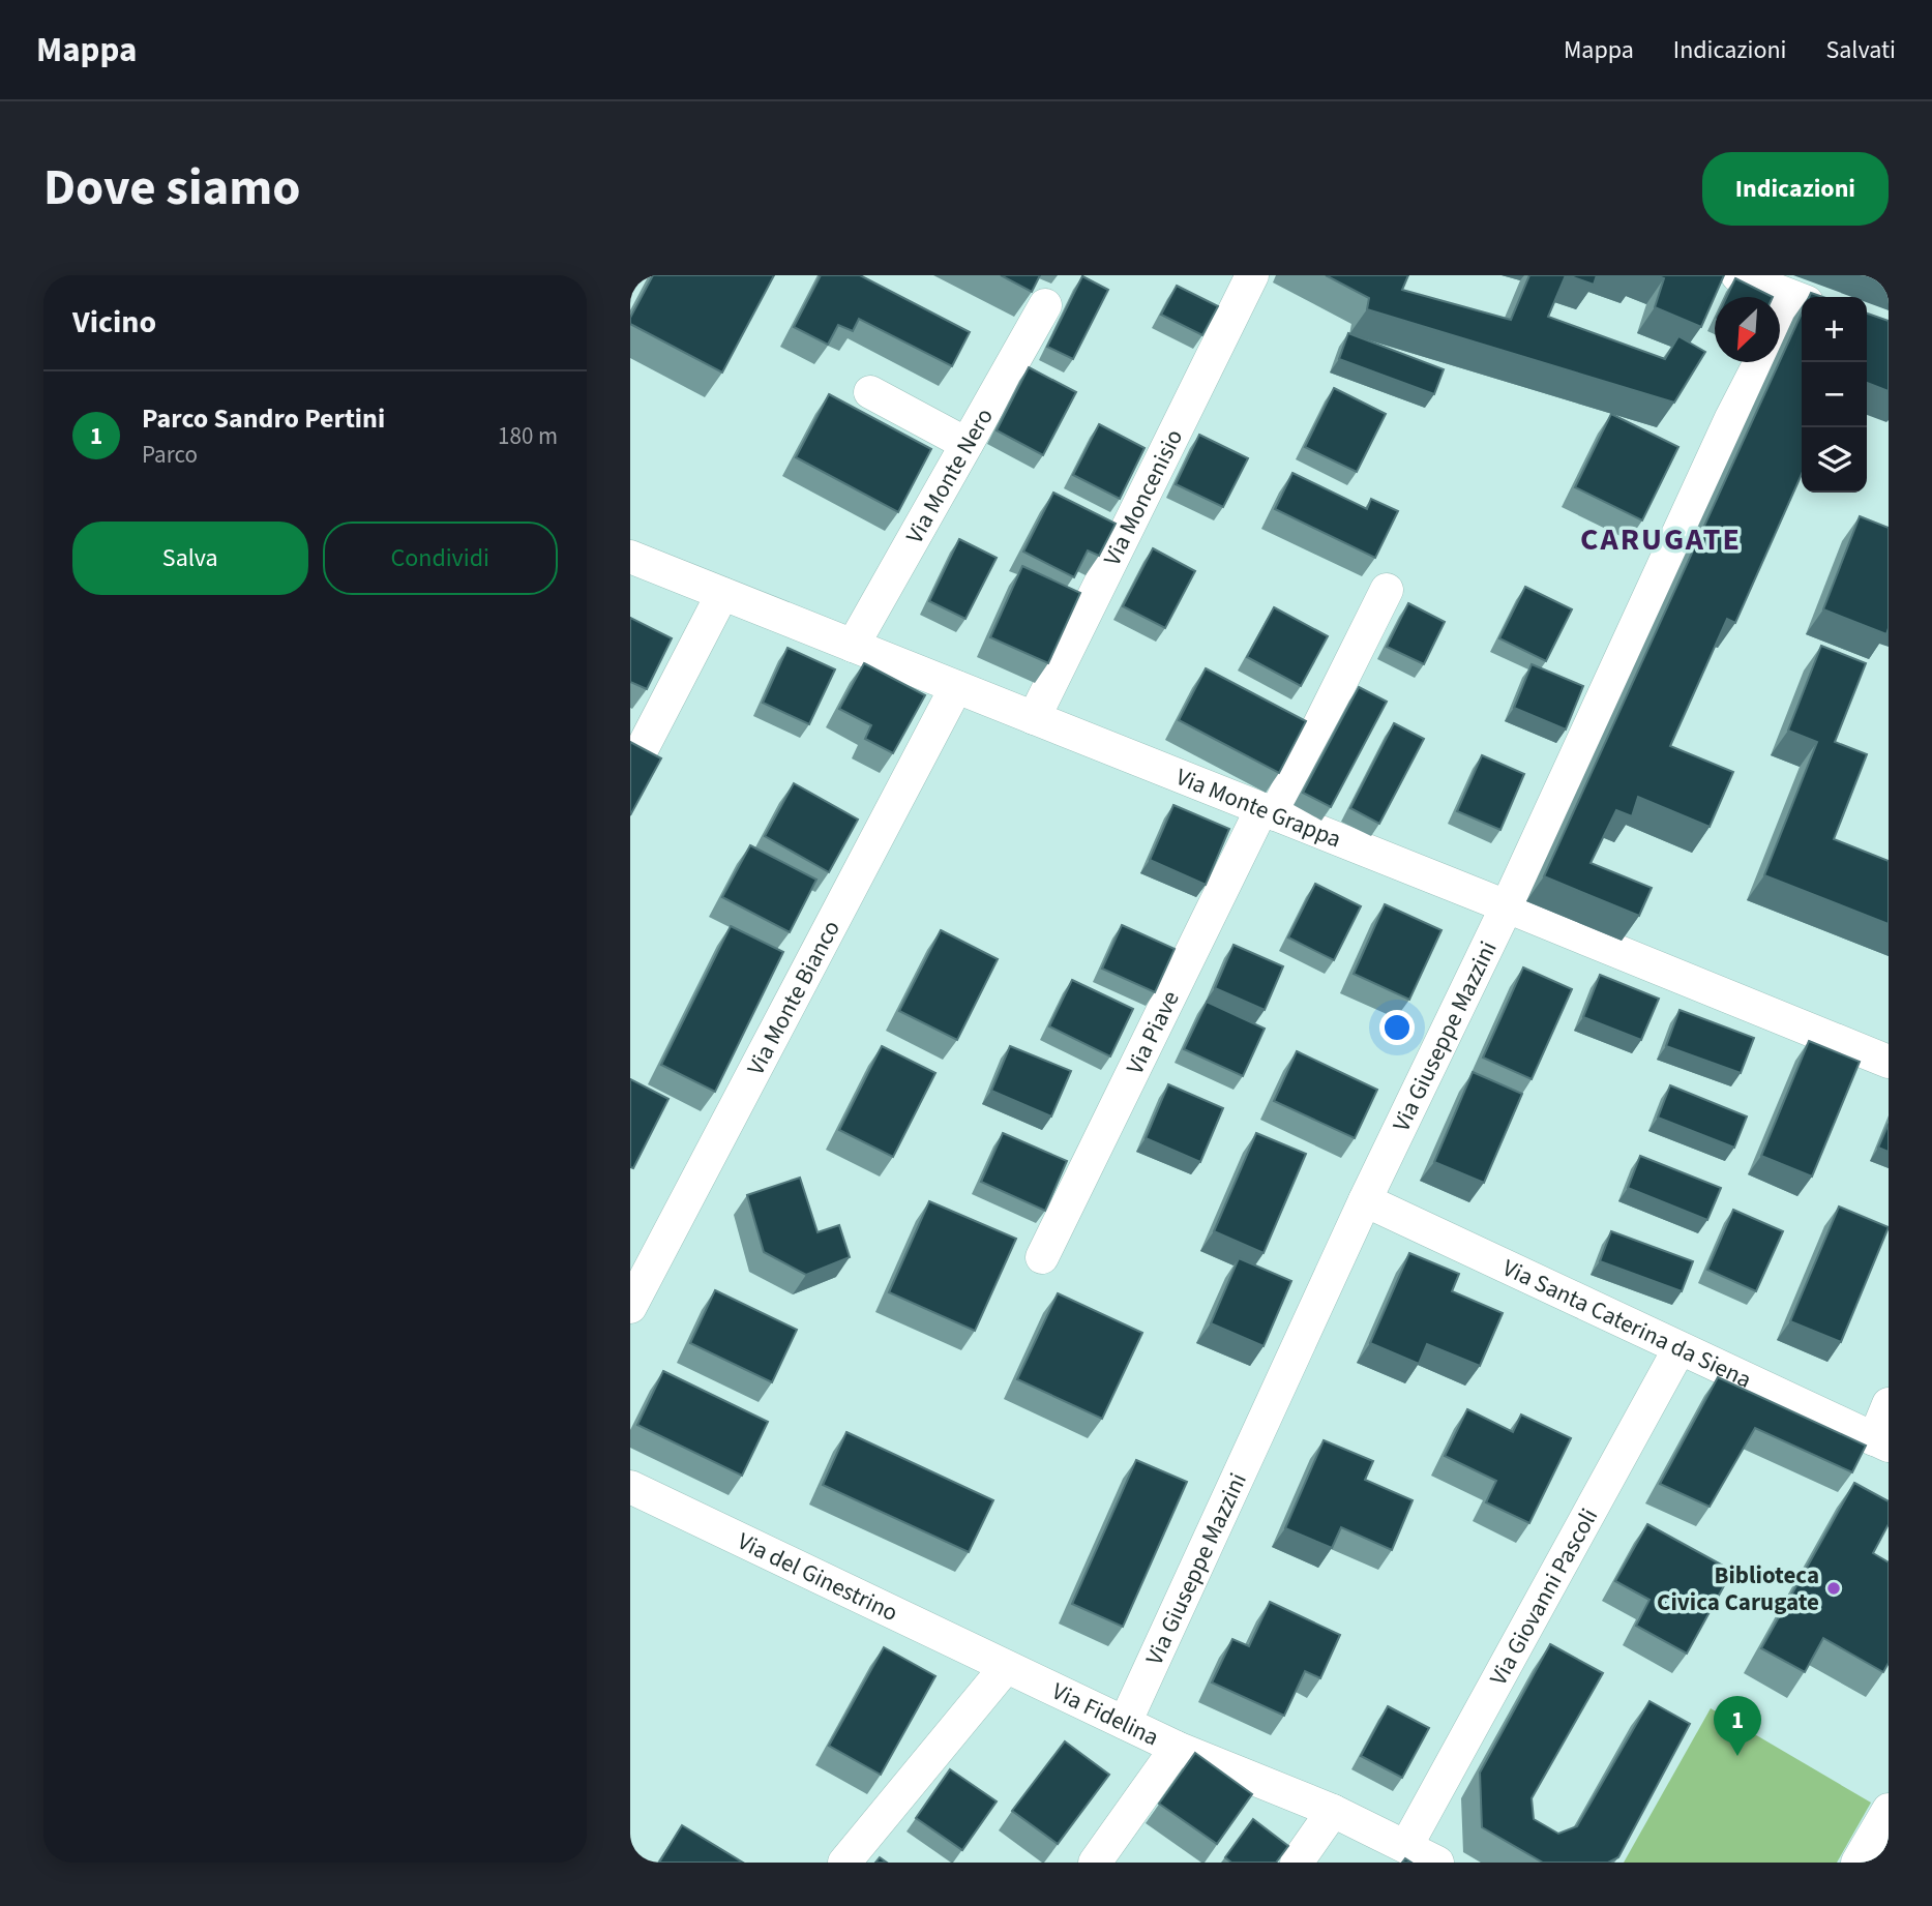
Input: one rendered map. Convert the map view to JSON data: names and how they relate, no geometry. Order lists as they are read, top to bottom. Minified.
{"streets":{"street":["Via Monte Nero","Via Moncenisio","Via Monte Grappa","Via Monte Bianco","Via Piave","Via Giuseppe Mazzini","Via Santa Caterina da Siena","Via del Ginestrino","Via Giovanni Pascoli","Via Fidelina"]},"crossings":[["Via Monte Nero","Via Monte Grappa"],["Via Moncenisio","Via Monte Grappa"],["Via Monte Grappa","Via Monte Bianco"],["Via Monte Grappa","Via Piave"],["Via Monte Grappa","Via Giuseppe Mazzini"],["Via Giuseppe Mazzini","Via Santa Caterina da Siena"],["Via Giuseppe Mazzini","Via Fidelina"],["Via Santa Caterina da Siena","Via Giovanni Pascoli"],["Via del Ginestrino","Via Fidelina"],["Via Giovanni Pascoli","Via Fidelina"]],"districts":["CARUGATE"],"places":["Biblioteca Civica Carugate"],"north":"bottom left","page":{"header":"Mappa","nav":["Mappa","Indicazioni","Salvati"],"title":"Dove siamo","buttons":["Indicazioni",["Salva","Condividi"]],"heading":"Vicino","map_buttons":["+","−"],"list":[{"mark":"1","name":"Parco Sandro Pertini","note":"Parco","value":"180 m"}],"pins":"1"}}
